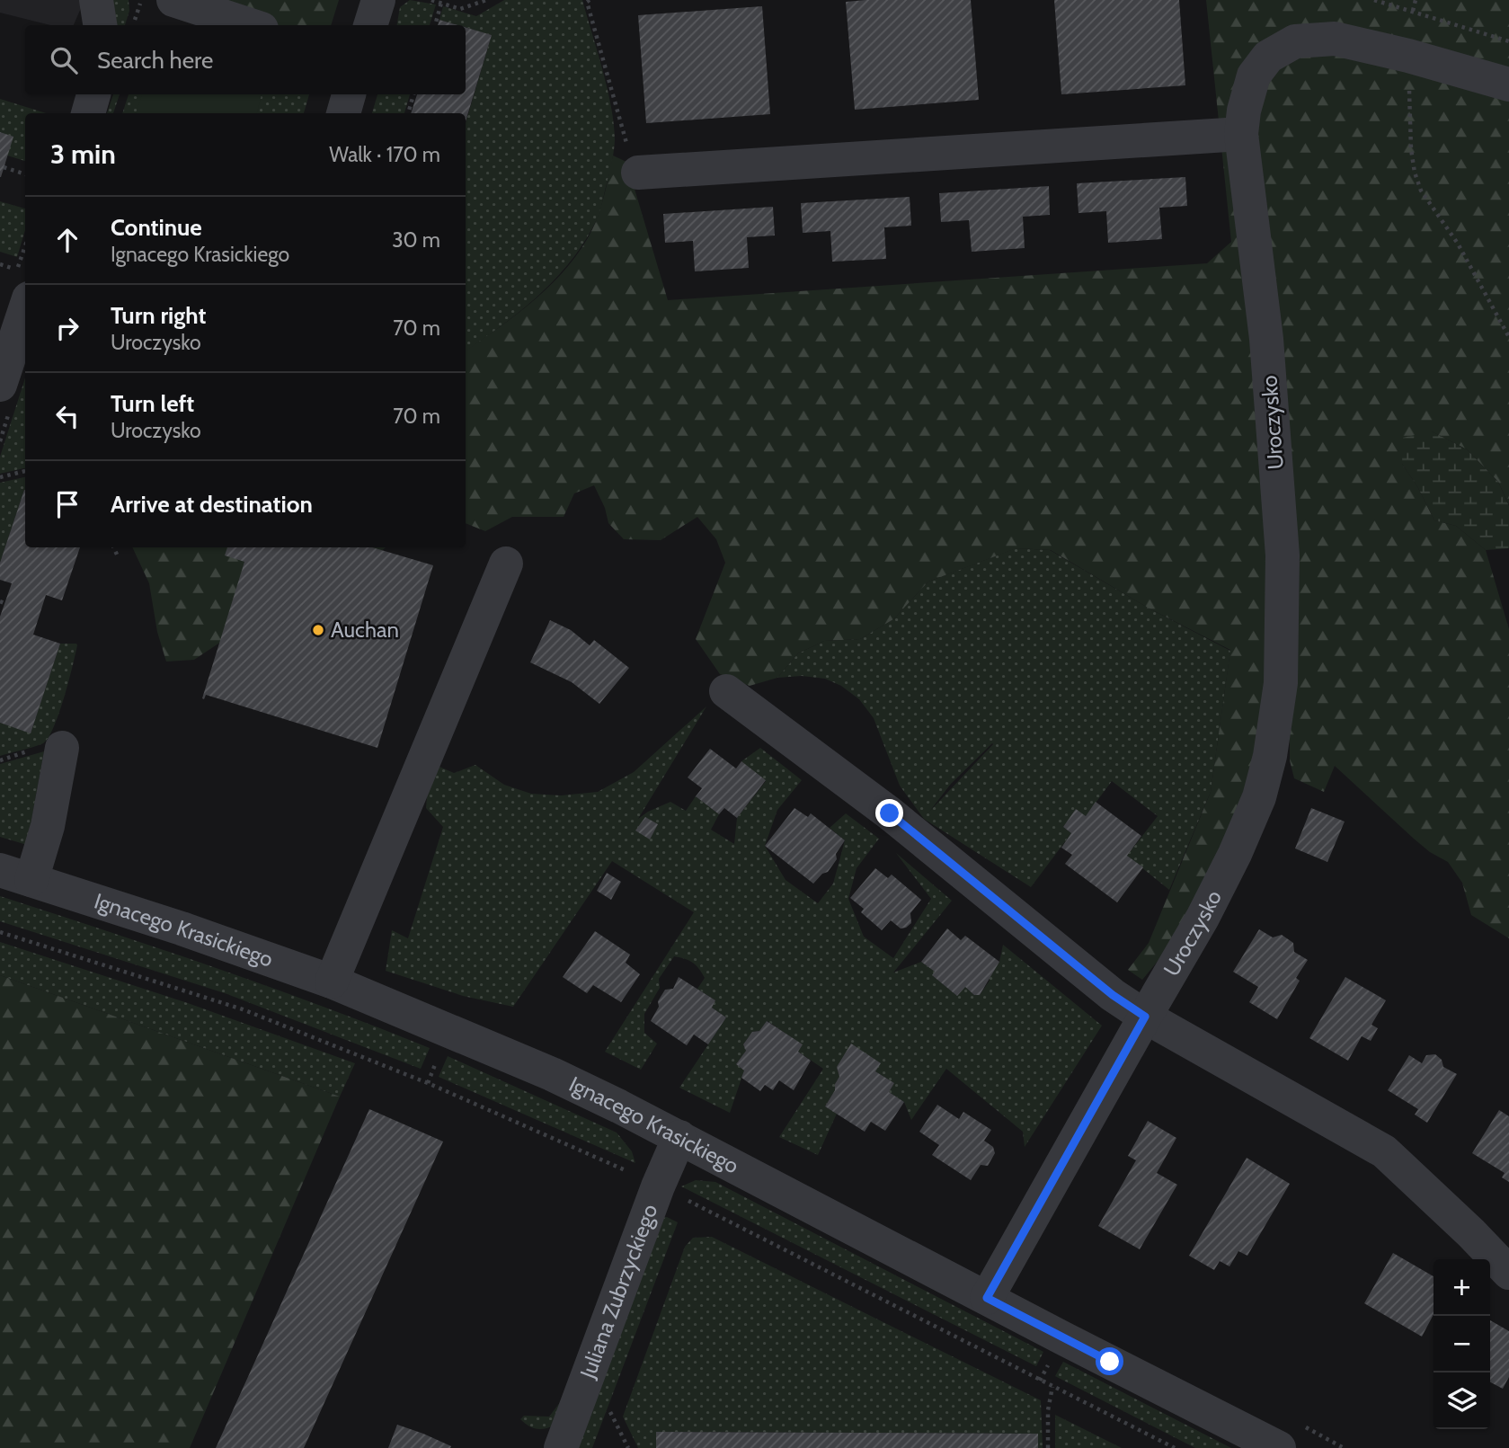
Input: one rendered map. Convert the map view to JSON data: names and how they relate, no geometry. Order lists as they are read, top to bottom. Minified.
{"streets":{"street":["Uroczysko","Ignacego Krasickiego","Juliana Zubrzyckiego"]},"crossings":[["Uroczysko","Ignacego Krasickiego"],["Ignacego Krasickiego","Juliana Zubrzyckiego"]],"places":["Auchan"],"page":{"search":"Search here","heading":["3 min","Walk · 170 m"],"list":[["Continue","Ignacego Krasickiego","30 m"],["Turn right","Uroczysko","70 m"],["Turn left","Uroczysko","70 m"],"Arrive at destination"],"map_buttons":["+","−"]}}
